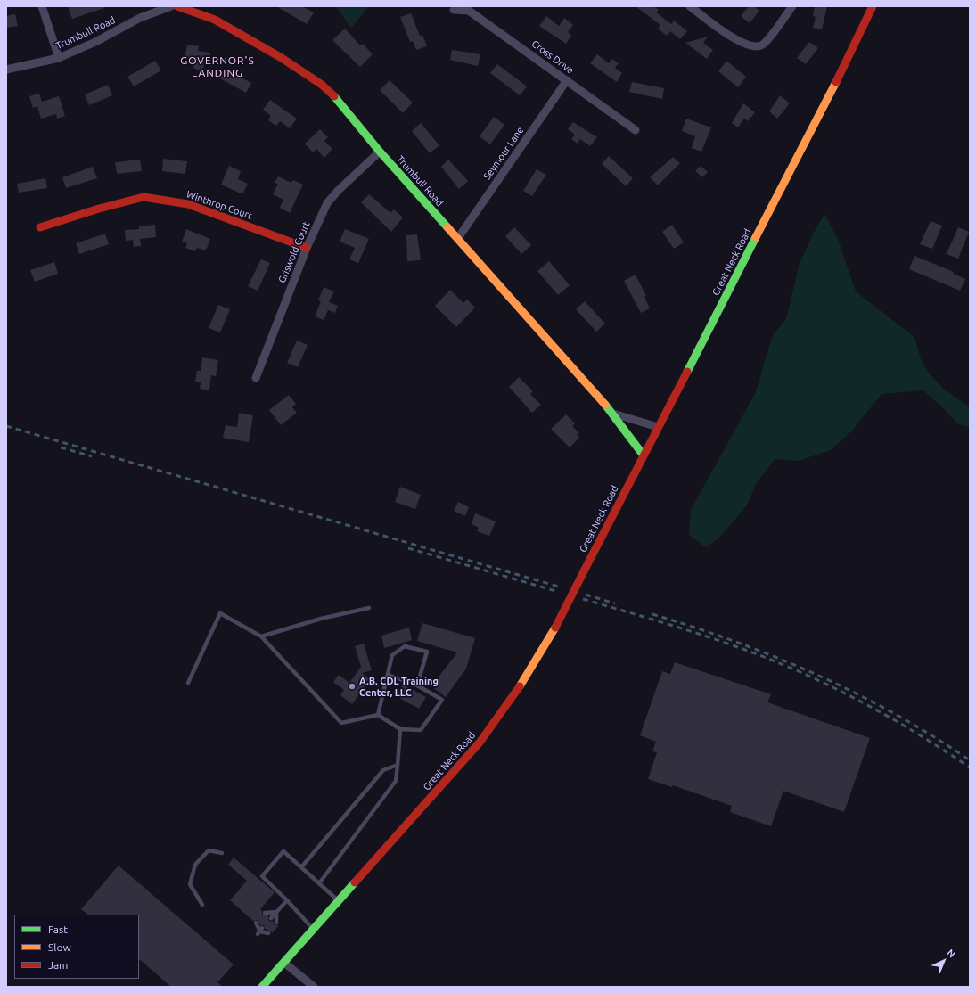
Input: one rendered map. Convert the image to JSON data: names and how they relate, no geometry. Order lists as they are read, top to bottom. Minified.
{"streets":{"main road":["Trumbull Road","Winthrop Court","Great Neck Road"],"street":["Cross Drive","Seymour Lane","Griswold Court"]},"crossings":[["Trumbull Road","Seymour Lane"],["Trumbull Road","Griswold Court"],["Trumbull Road","Great Neck Road"],["Cross Drive","Seymour Lane"],["Winthrop Court","Griswold Court"]],"districts":["GOVERNOR'S LANDING"],"places":["A.B. CDL Training Center, LLC"],"legend":["Fast","Slow","Jam"],"north":"top right"}
